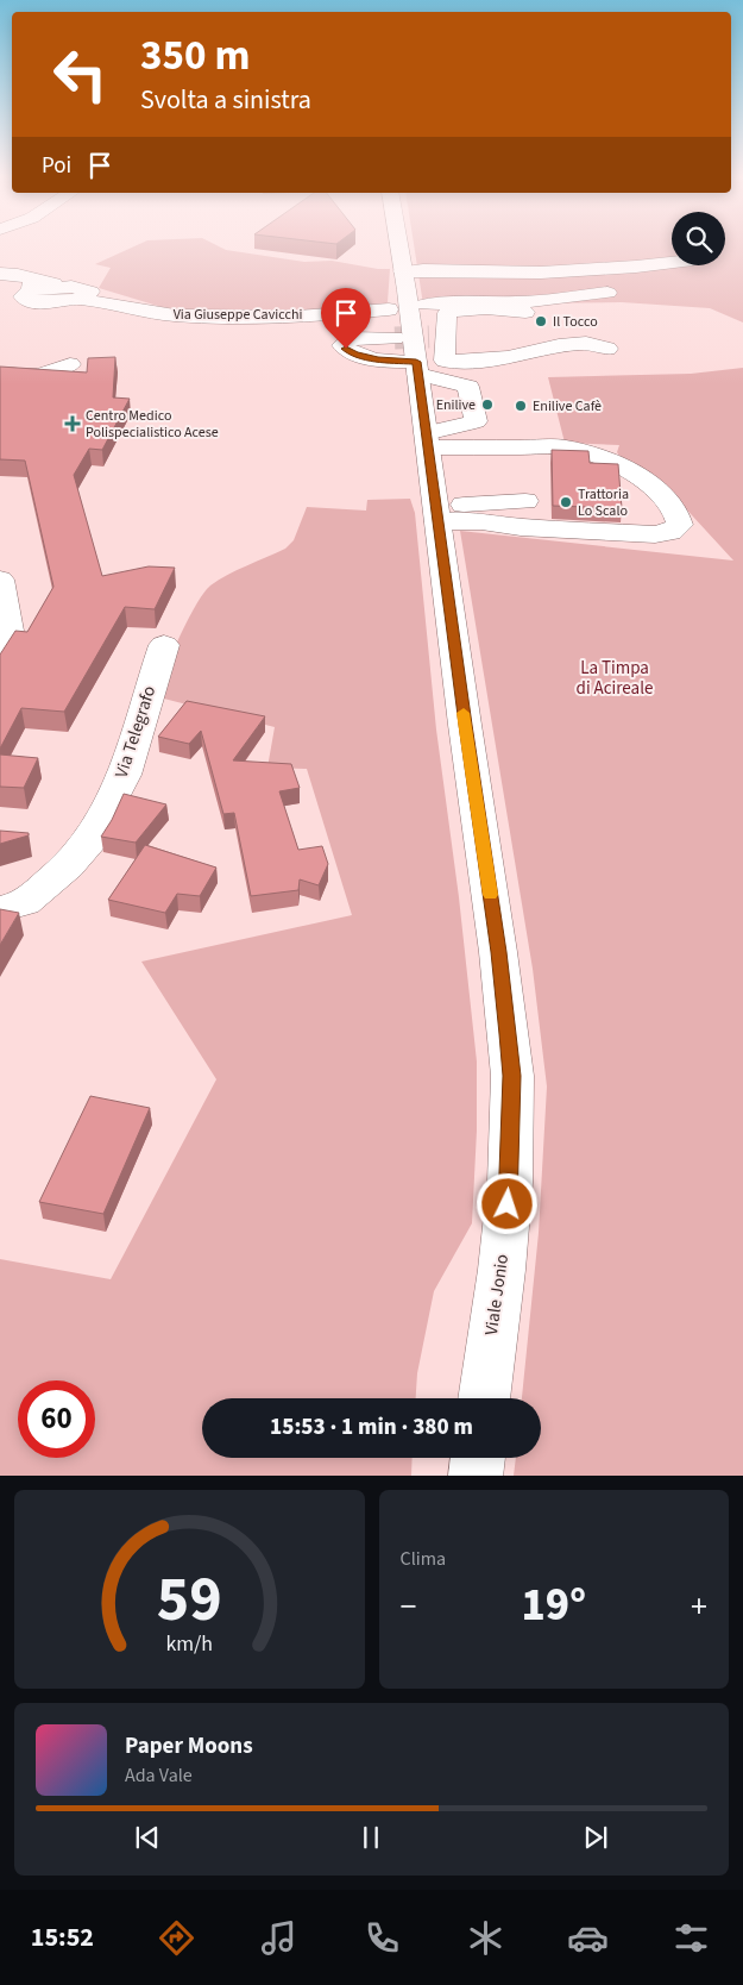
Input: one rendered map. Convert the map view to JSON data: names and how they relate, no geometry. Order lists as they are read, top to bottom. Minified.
{"streets":{"main road":["Via Giuseppe Cavicchi","Via Telegrafo","Viale Jonio"]},"crossings":[["Via Giuseppe Cavicchi","Viale Jonio"]],"parks":["La Timpa di Acireale"],"places":{"other":["Il Tocco","Enilive","Enilive Cafè","Trattoria Lo Scalo"],"health":["Centro Medico Polispecialistico Acese"]},"page":{"turn":["350 m","Svolta a sinistra"],"then":"Poi","limit":"60","trip":"15:53 · 1 min · 380 m","tile":"Clima","heat":["−","19°","+"],"song":["Paper Moons","Ada Vale"],"tabs":"15:52","gauge":["59","km/h"]}}
